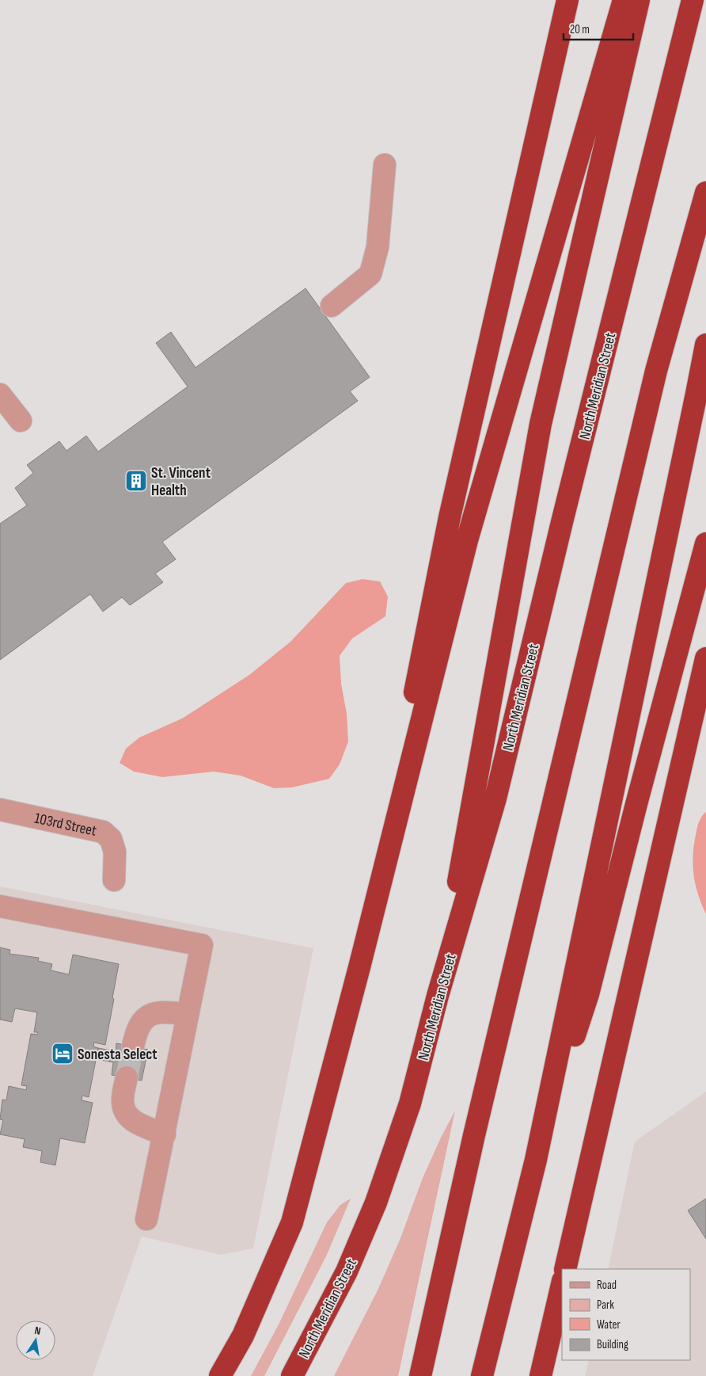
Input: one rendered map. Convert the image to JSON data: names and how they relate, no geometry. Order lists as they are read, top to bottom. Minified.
{"streets":{"highway":["North Meridian Street"],"street":["103rd Street"]},"places":{"building":["St. Vincent Health"],"hotel":["Sonesta Select"]},"legend":["Road","Park","Water","Building"],"scale_bar":"20 m","north":"top"}
